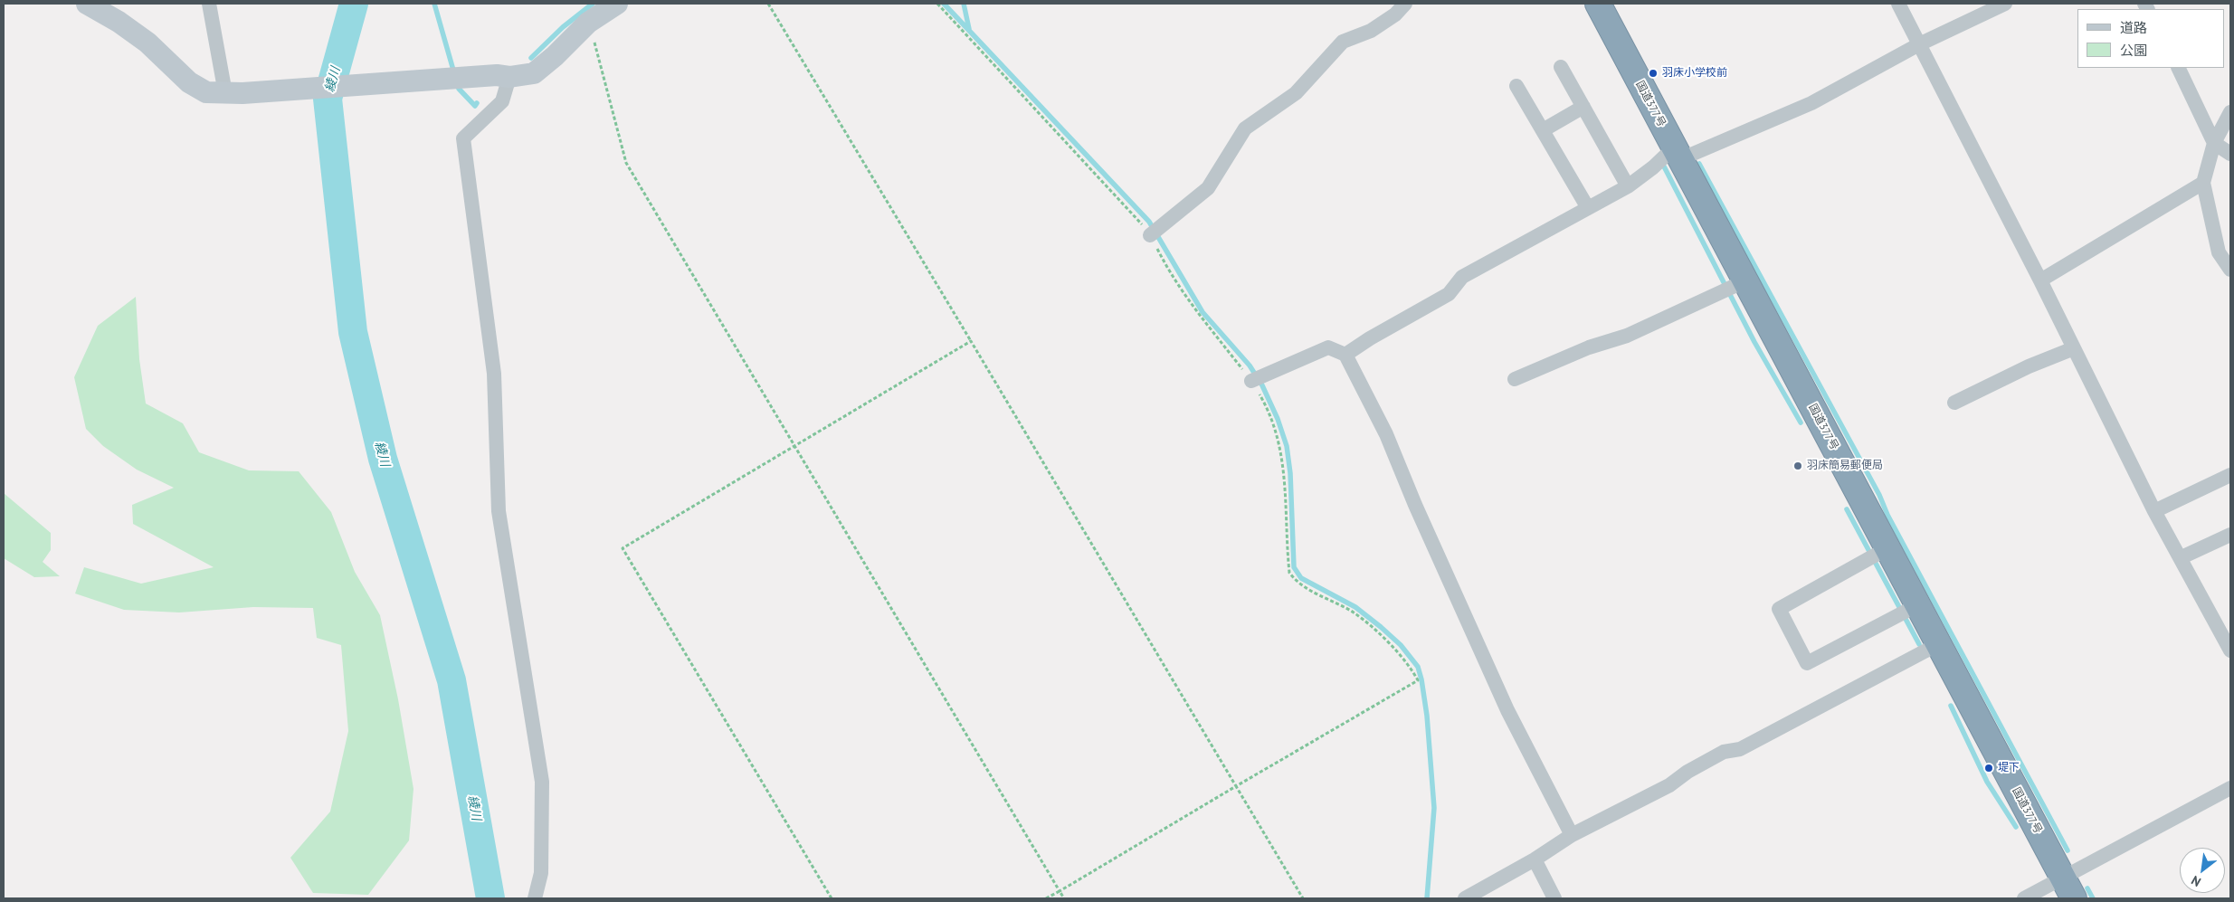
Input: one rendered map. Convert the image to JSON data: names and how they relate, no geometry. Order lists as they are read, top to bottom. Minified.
{"streets":{"highway":["国道377号"]},"water":["綾川"],"places":["羽床小学校前","羽床簡易郵便局","堤下"],"legend":["道路","公園"],"north":"bottom left"}
